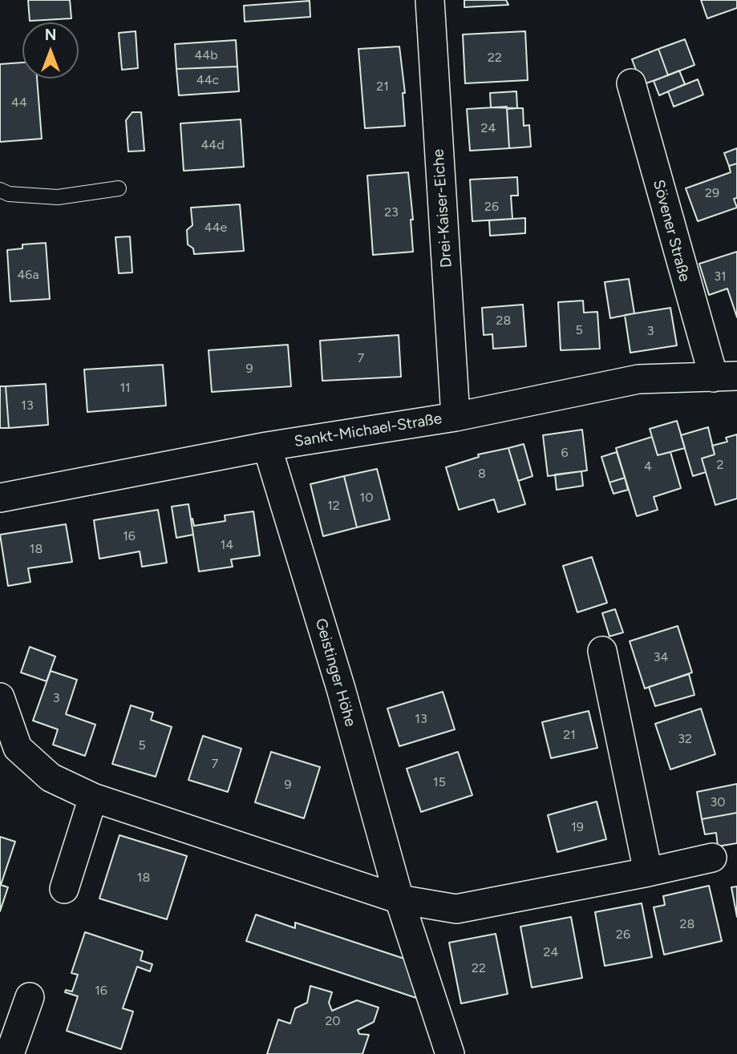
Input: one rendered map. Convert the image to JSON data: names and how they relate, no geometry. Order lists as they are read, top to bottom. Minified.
{"streets":{"street":["Drei-Kaiser-Eiche","Sövener Straße","Sankt-Michael-Straße","Geistinger Höhe"]},"crossings":[["Drei-Kaiser-Eiche","Sankt-Michael-Straße"],["Sövener Straße","Sankt-Michael-Straße"],["Sankt-Michael-Straße","Geistinger Höhe"]],"house_numbers":["44b","22","44c","21","44","24","44d","29","26","23","44e","46a","31","28","5","3","7","9","11","13","6","2","4","8","10","12","16","14","18","34","3","13","21","32","5","7","15","9","30","19","18","28","26","24","22","16","20"],"north":"top"}
